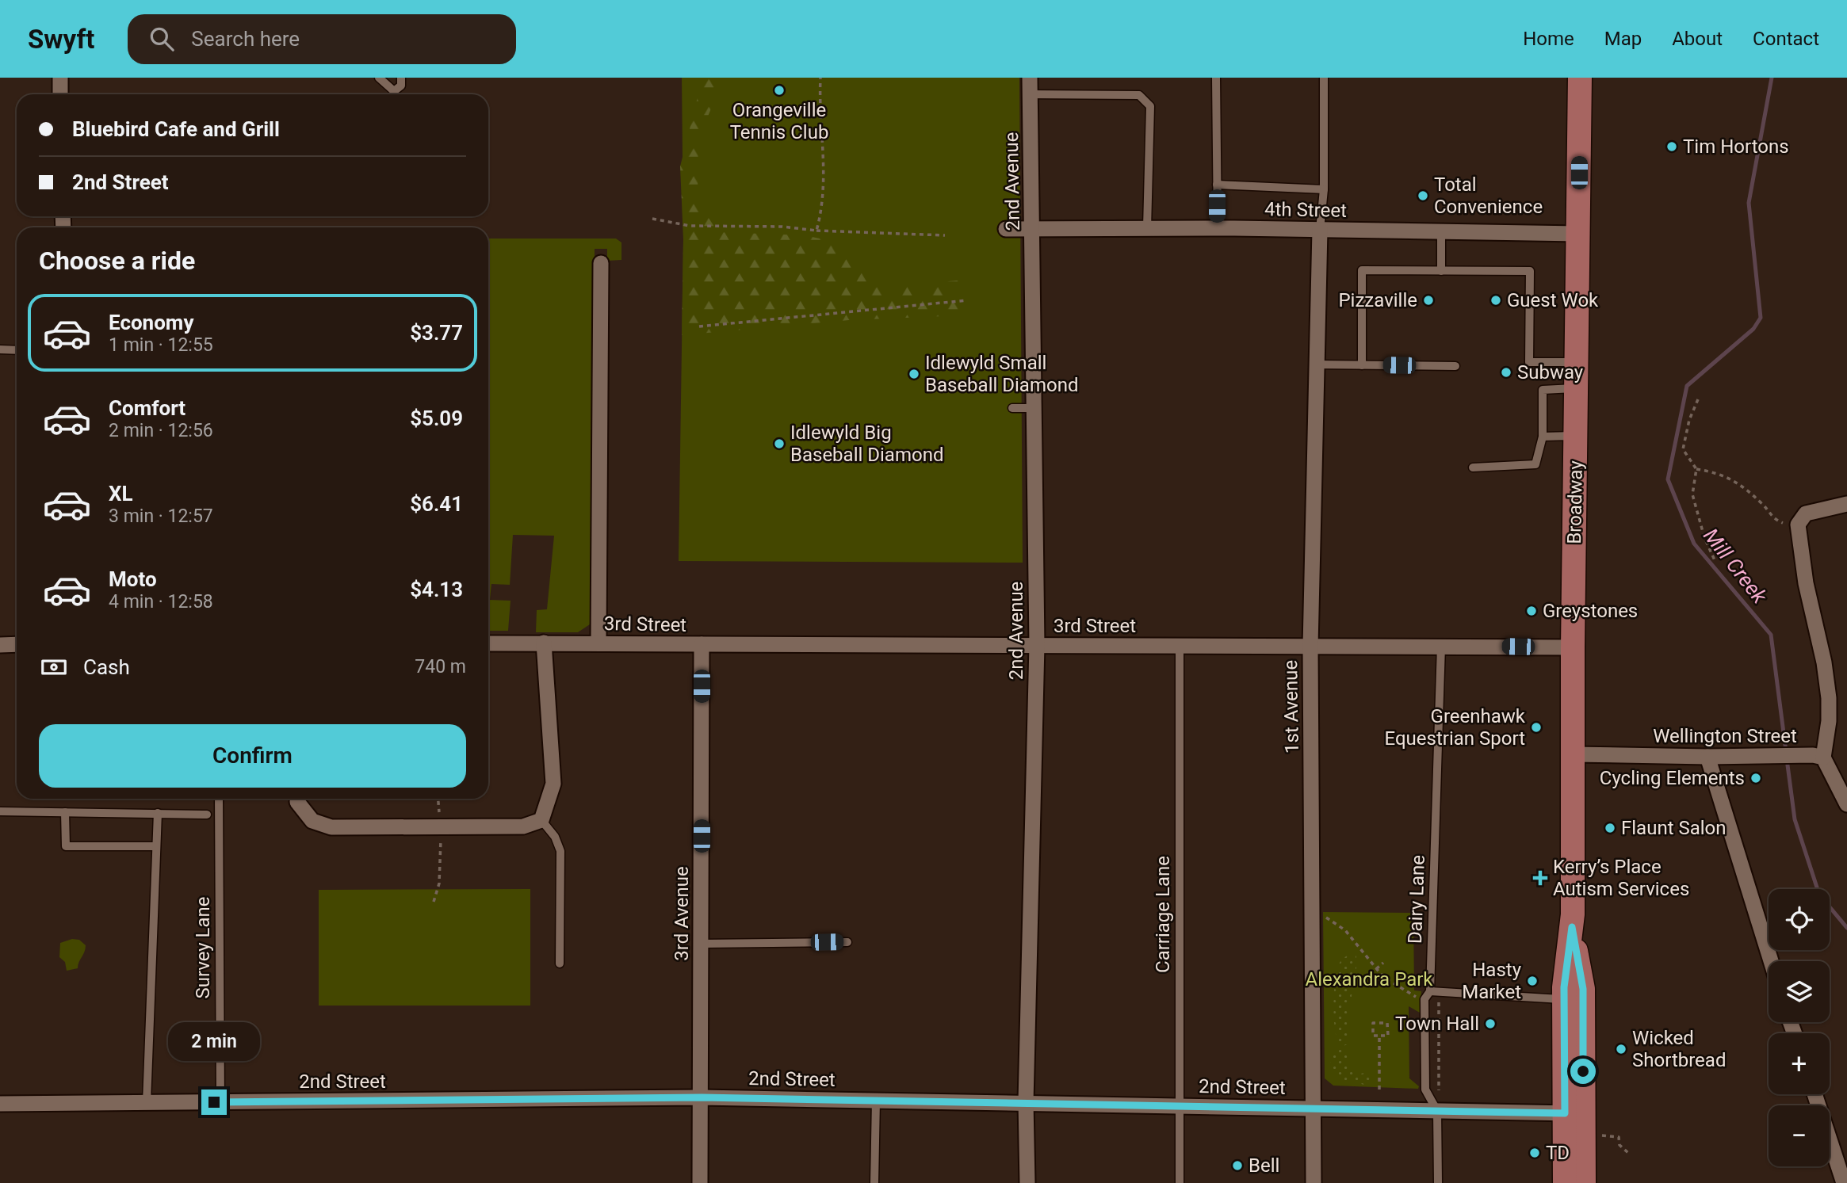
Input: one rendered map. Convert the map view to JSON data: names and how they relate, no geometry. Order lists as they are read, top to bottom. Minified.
{"streets":{"main road":["Broadway"],"street":["2nd Avenue","4th Street","3rd Street","1st Avenue","Wellington Street","3rd Avenue","2nd Street"],"lane":["Dairy Lane","Carriage Lane","Survey Lane"]},"crossings":[["2nd Avenue","4th Street"],["2nd Avenue","3rd Street"],["2nd Avenue","2nd Street"],["4th Street","Broadway"],["4th Street","1st Avenue"],["Broadway","3rd Street"],["Broadway","Wellington Street"],["Broadway","2nd Street"],["3rd Street","1st Avenue"],["3rd Street","Dairy Lane"],["3rd Street","3rd Avenue"],["3rd Street","Carriage Lane"],["1st Avenue","2nd Street"],["3rd Avenue","2nd Street"],["Carriage Lane","2nd Street"],["Survey Lane","2nd Street"]],"water":["Mill Creek"],"parks":["Alexandra Park"],"places":{"other":["Orangeville Tennis Club","Tim Hortons","Total Convenience","Pizzaville","Guest Wok","Subway","Idlewyld Small Baseball Diamond","Idlewyld Big Baseball Diamond","Greystones","Greenhawk Equestrian Sport","Cycling Elements","Flaunt Salon","Hasty Market","Town Hall","Wicked Shortbread","TD","Bell"],"health":["Kerry’s Place Autism Services"]},"page":{"header":"Swyft","search":"Search here","nav":["Home","Map","About","Contact"],"banner":["Bluebird Cafe and Grill","2nd Street"],"heading":"Choose a ride","list":[{"name":"Economy","note":"1 min · 12:55","value":"$3.77"},{"name":"Comfort","note":"2 min · 12:56","value":"$5.09"},{"name":"XL","note":"3 min · 12:57","value":"$6.41"},{"name":"Moto","note":"4 min · 12:58","value":"$4.13"}],"pay":["Cash","740 m"],"buttons":"Confirm","map_buttons":["+","−"],"bubble":"2 min"}}
